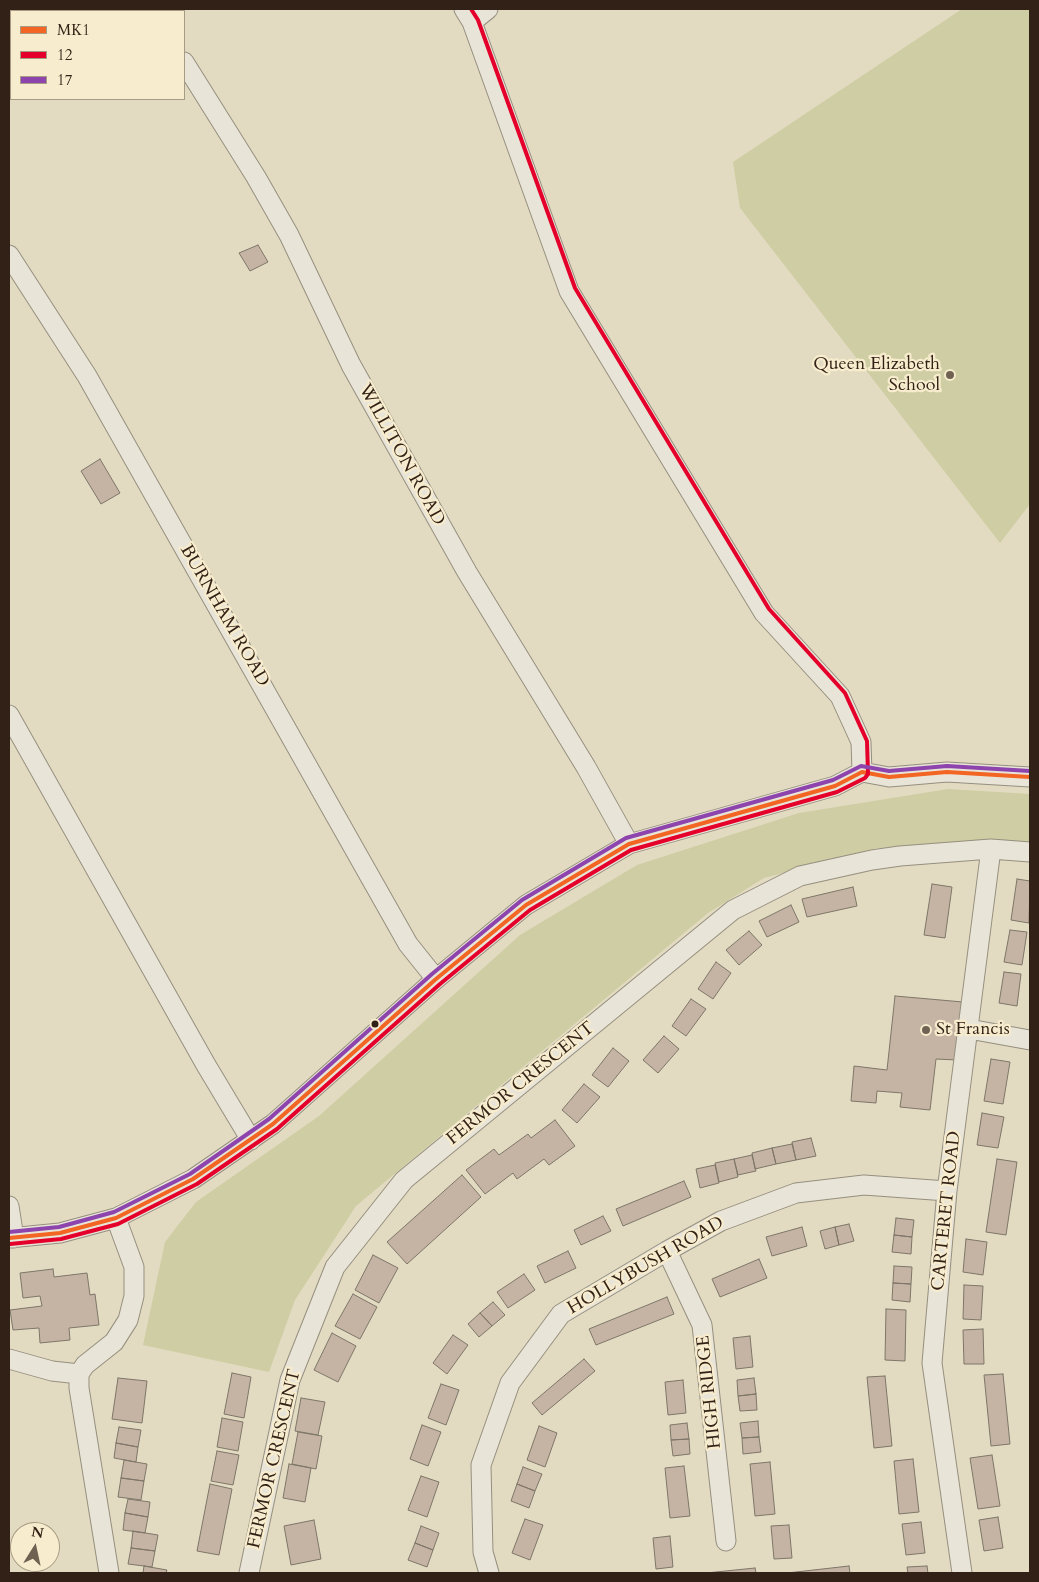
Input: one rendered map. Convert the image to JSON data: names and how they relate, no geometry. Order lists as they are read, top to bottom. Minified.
{"streets":{"street":["WILLITON ROAD","BURNHAM ROAD","FERMOR CRESCENT","CARTERET ROAD","HOLLYBUSH ROAD","HIGH RIDGE"]},"crossings":[["FERMOR CRESCENT","CARTERET ROAD"],["CARTERET ROAD","HOLLYBUSH ROAD"],["HOLLYBUSH ROAD","HIGH RIDGE"]],"places":["Queen Elizabeth School","St Francis"],"lines":["transit line 12","transit line 17","transit line MK1"],"legend":["MK1","12","17"],"north":"top"}
